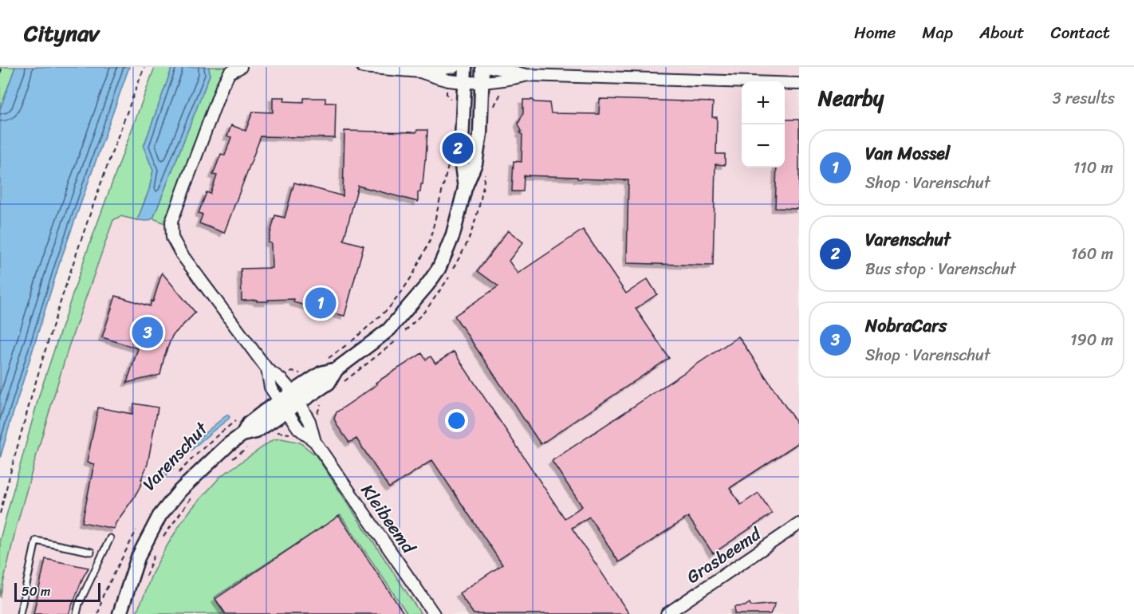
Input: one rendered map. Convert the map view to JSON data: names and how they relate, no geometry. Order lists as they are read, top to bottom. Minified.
{"streets":{"street":["Varenschut","Kleibeemd","Grasbeemd"]},"crossings":[["Varenschut","Kleibeemd"]],"scale_bar":"50 m","page":{"header":"Citynav","nav":["Home","Map","About","Contact"],"heading":["Nearby","3 results"],"map_buttons":["+","−"],"list":[{"mark":"1","name":"Van Mossel","note":"Shop · Varenschut","value":"110 m"},{"mark":"2","name":"Varenschut","note":"Bus stop · Varenschut","value":"160 m"},{"mark":"3","name":"NobraCars","note":"Shop · Varenschut","value":"190 m"}],"pins":["2","1","3"],"scale":"50 m"}}
